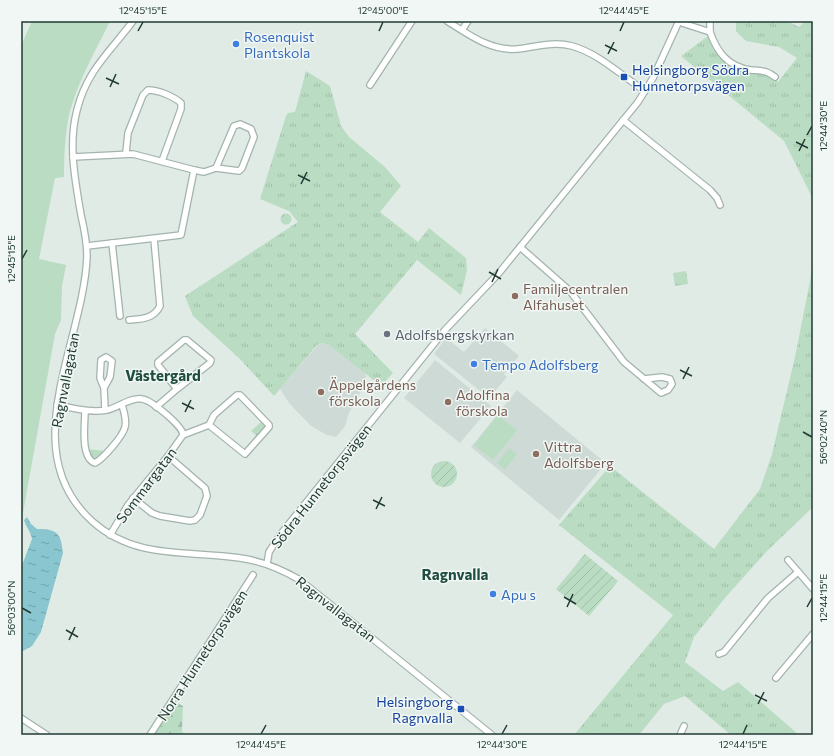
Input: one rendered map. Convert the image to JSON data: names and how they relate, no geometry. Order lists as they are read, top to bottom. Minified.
{"streets":{"street":["Ragnvallagatan","Sommargatan","Södra Hunnetorpsvägen","Norra Hunnetorpsvägen"]},"crossings":[["Ragnvallagatan","Sommargatan"],["Ragnvallagatan","Södra Hunnetorpsvägen"]],"districts":["Västergård","Ragnvalla"],"places":{"other":["Rosenquist Plantskola","Familjecentralen Alfahuset","Adolfsbergskyrkan","Tempo Adolfsberg","Äppelgårdens förskola","Adolfina förskola","Vittra Adolfsberg","Apu s"],"transit":["Helsingborg Södra Hunnetorpsvägen","Helsingborg Ragnvalla"]},"coordinates":["12°45'15\"E","12°45'00\"E","12°44'45\"E","12°44'30\"E","56°02'40\"N","12°44'15\"E","56°03'00\"N"]}
